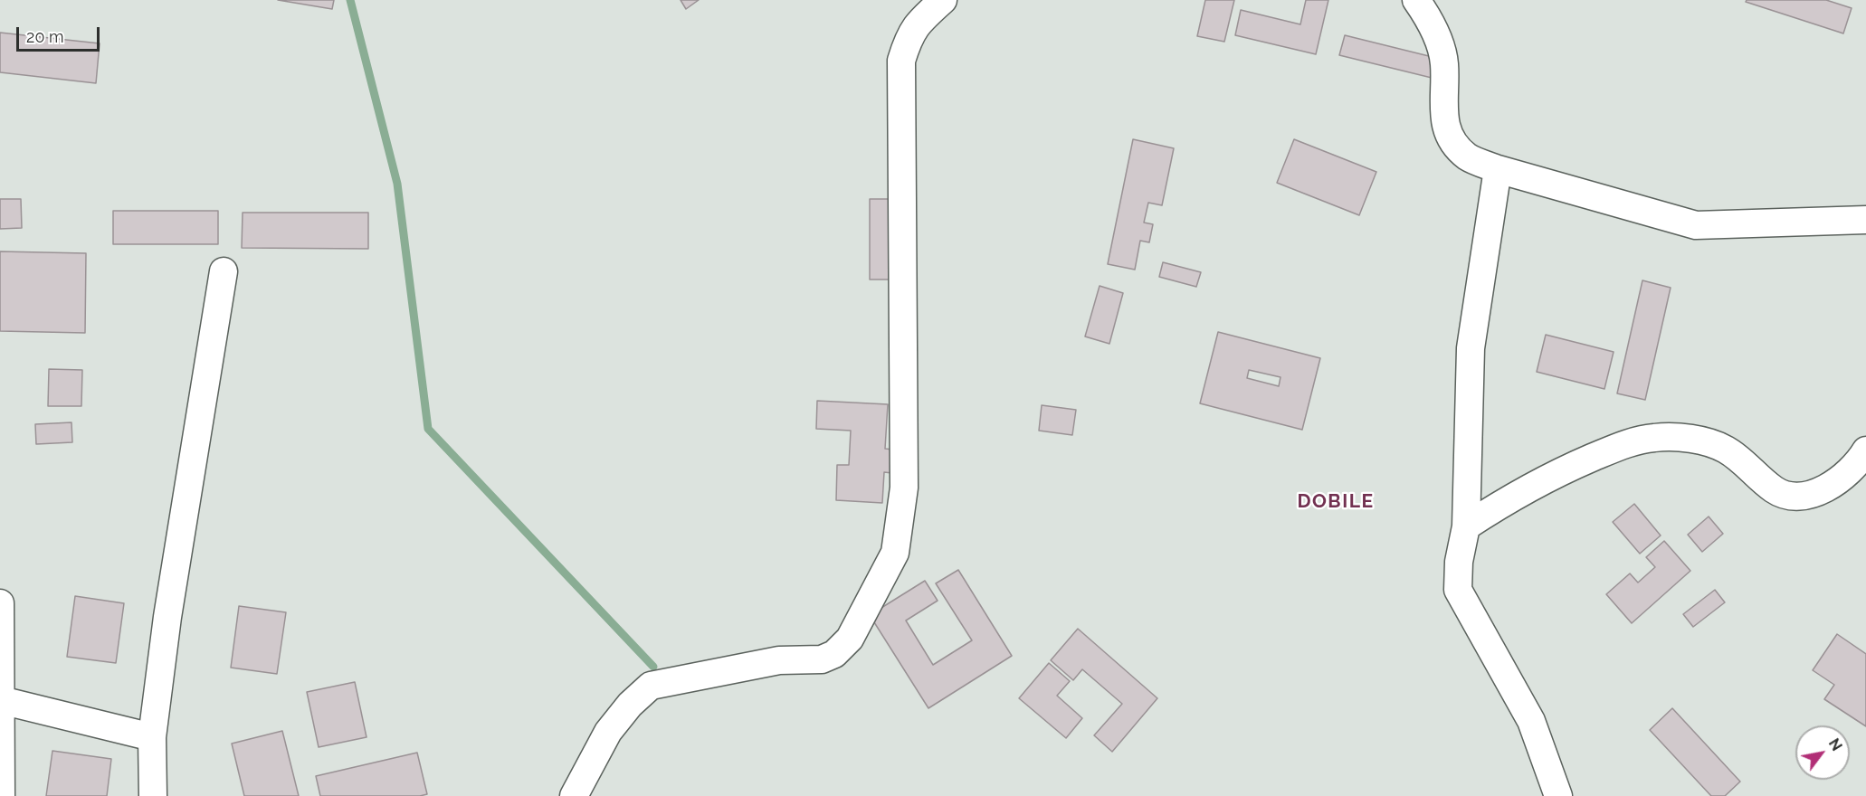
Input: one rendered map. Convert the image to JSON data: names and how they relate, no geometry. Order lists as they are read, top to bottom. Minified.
{"districts":["DOBILE"],"scale_bar":"20 m","north":"top right"}
